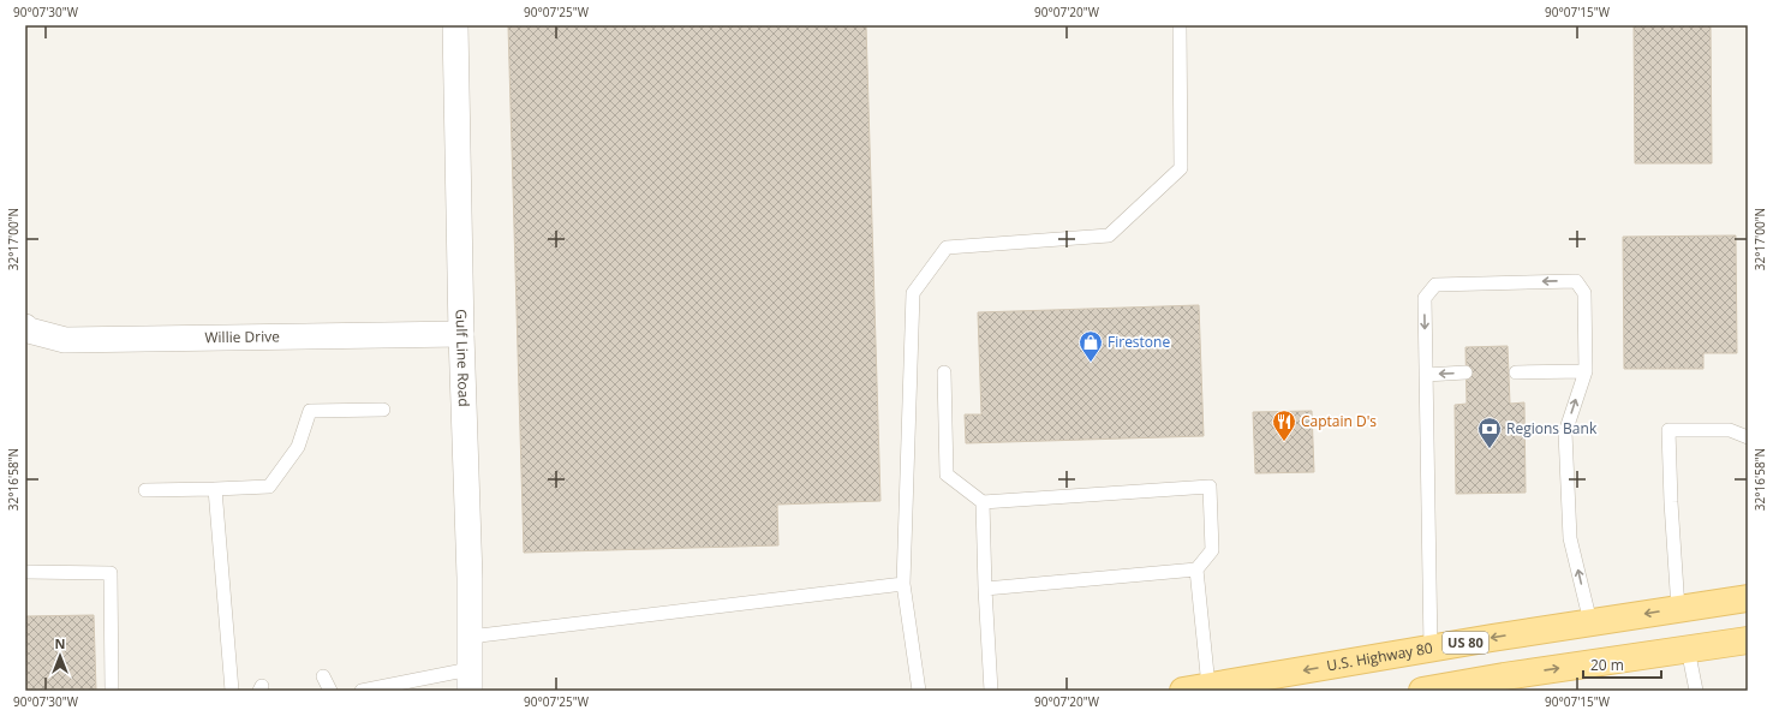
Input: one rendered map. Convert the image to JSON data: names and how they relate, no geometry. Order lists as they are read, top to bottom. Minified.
{"streets":{"main road":["US 80","U.S. Highway 80"],"street":["Willie Drive","Gulf Line Road"]},"crossings":[["Willie Drive","Gulf Line Road"]],"places":{"shop":["Firestone"],"restaurant":["Captain D's"],"bank":["Regions Bank"]},"scale_bar":"20 m","north":"top","coordinates":["90°07'30\"W","90°07'25\"W","90°07'20\"W","90°07'15\"W","32°17'00\"N","32°16'58\"N"]}
